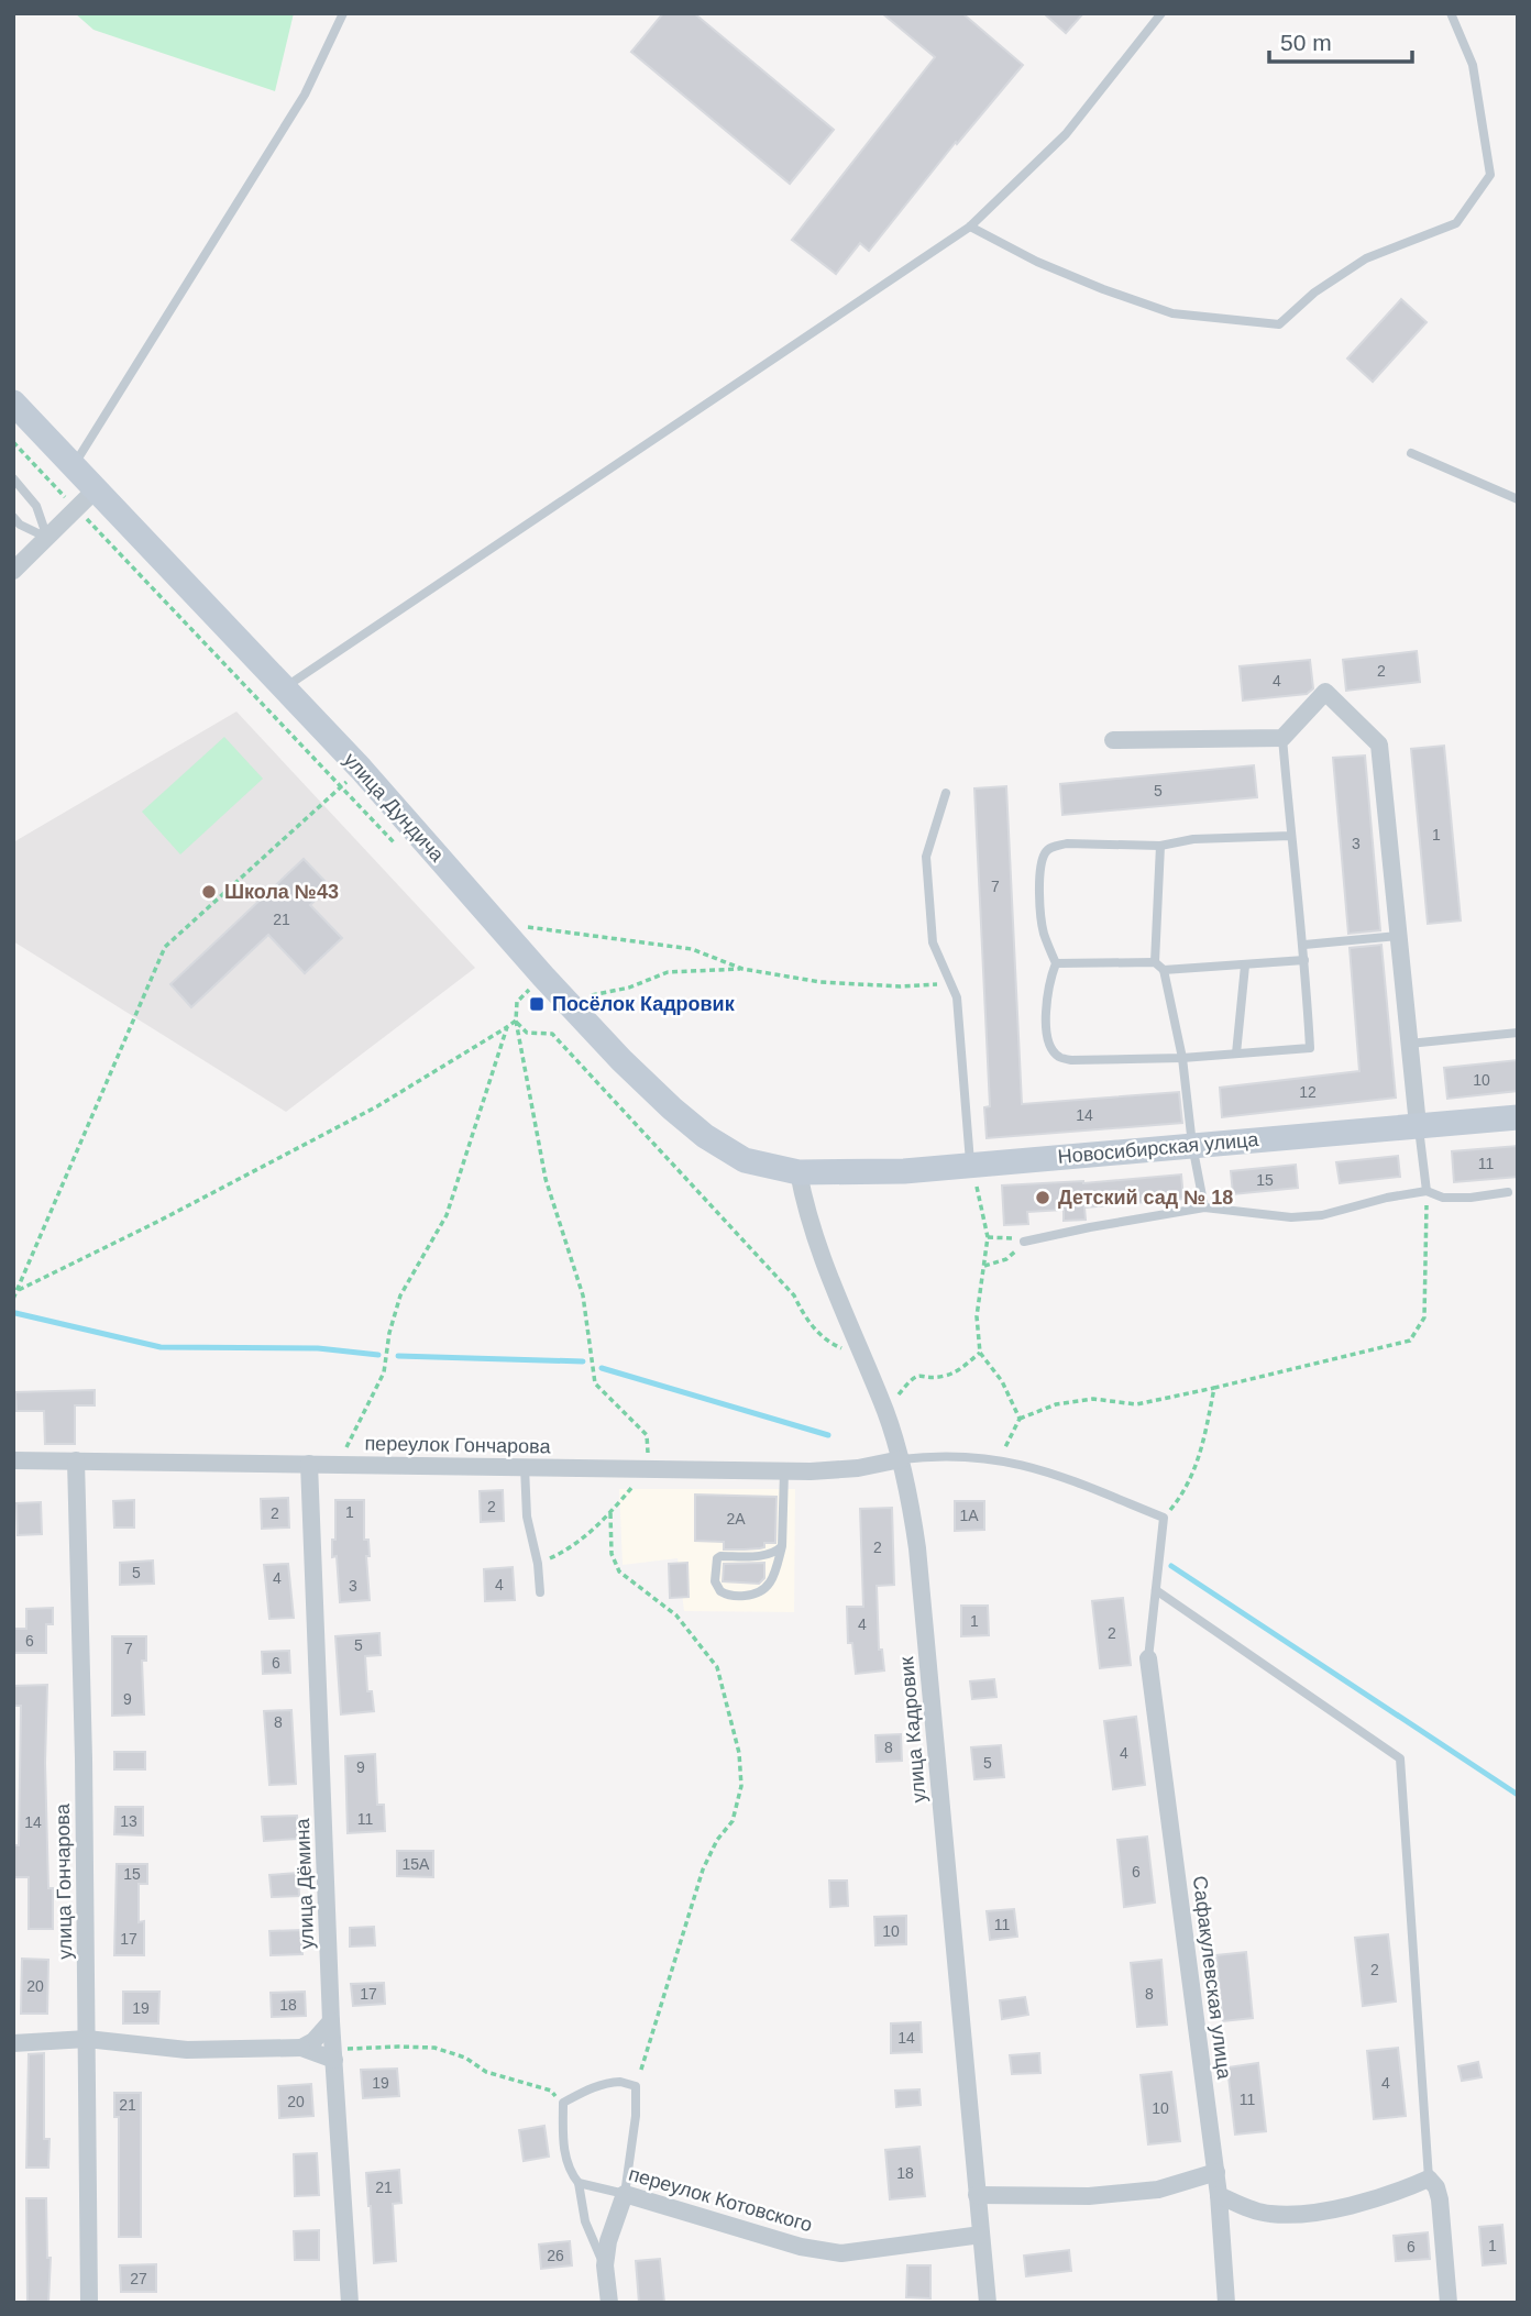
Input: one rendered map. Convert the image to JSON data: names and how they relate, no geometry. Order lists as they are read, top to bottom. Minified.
{"streets":{"main road":["улица Дундича","Новосибирская улица"],"street":["переулок Гончарова","улица Кадровик","улица Гончарова","улица Дёмина","Сафакулевская улица","переулок Котовского"]},"crossings":[["улица Дундича","Новосибирская улица"],["улица Дундича","улица Кадровик"],["Новосибирская улица","улица Кадровик"],["переулок Гончарова","улица Кадровик"],["переулок Гончарова","улица Гончарова"],["переулок Гончарова","улица Дёмина"],["улица Кадровик","переулок Котовского"]],"places":{"other":["Школа №43","Детский сад № 18"],"transit":["Посёлок Кадровик"]},"house_numbers":["2","4","5","1","3","7","21","10","12","14","11","15","2","1","2","1А","2А","2","5","4","4","3","1","4","2","6","5","7","6","9","8","8","4","5","9","11","13","14","15А","6","15","11","10","17","2","20","17","8","18","19","14","19","4","11","20","21","10","18","21","1","6","26","27"],"scale_bar":"50 m"}
